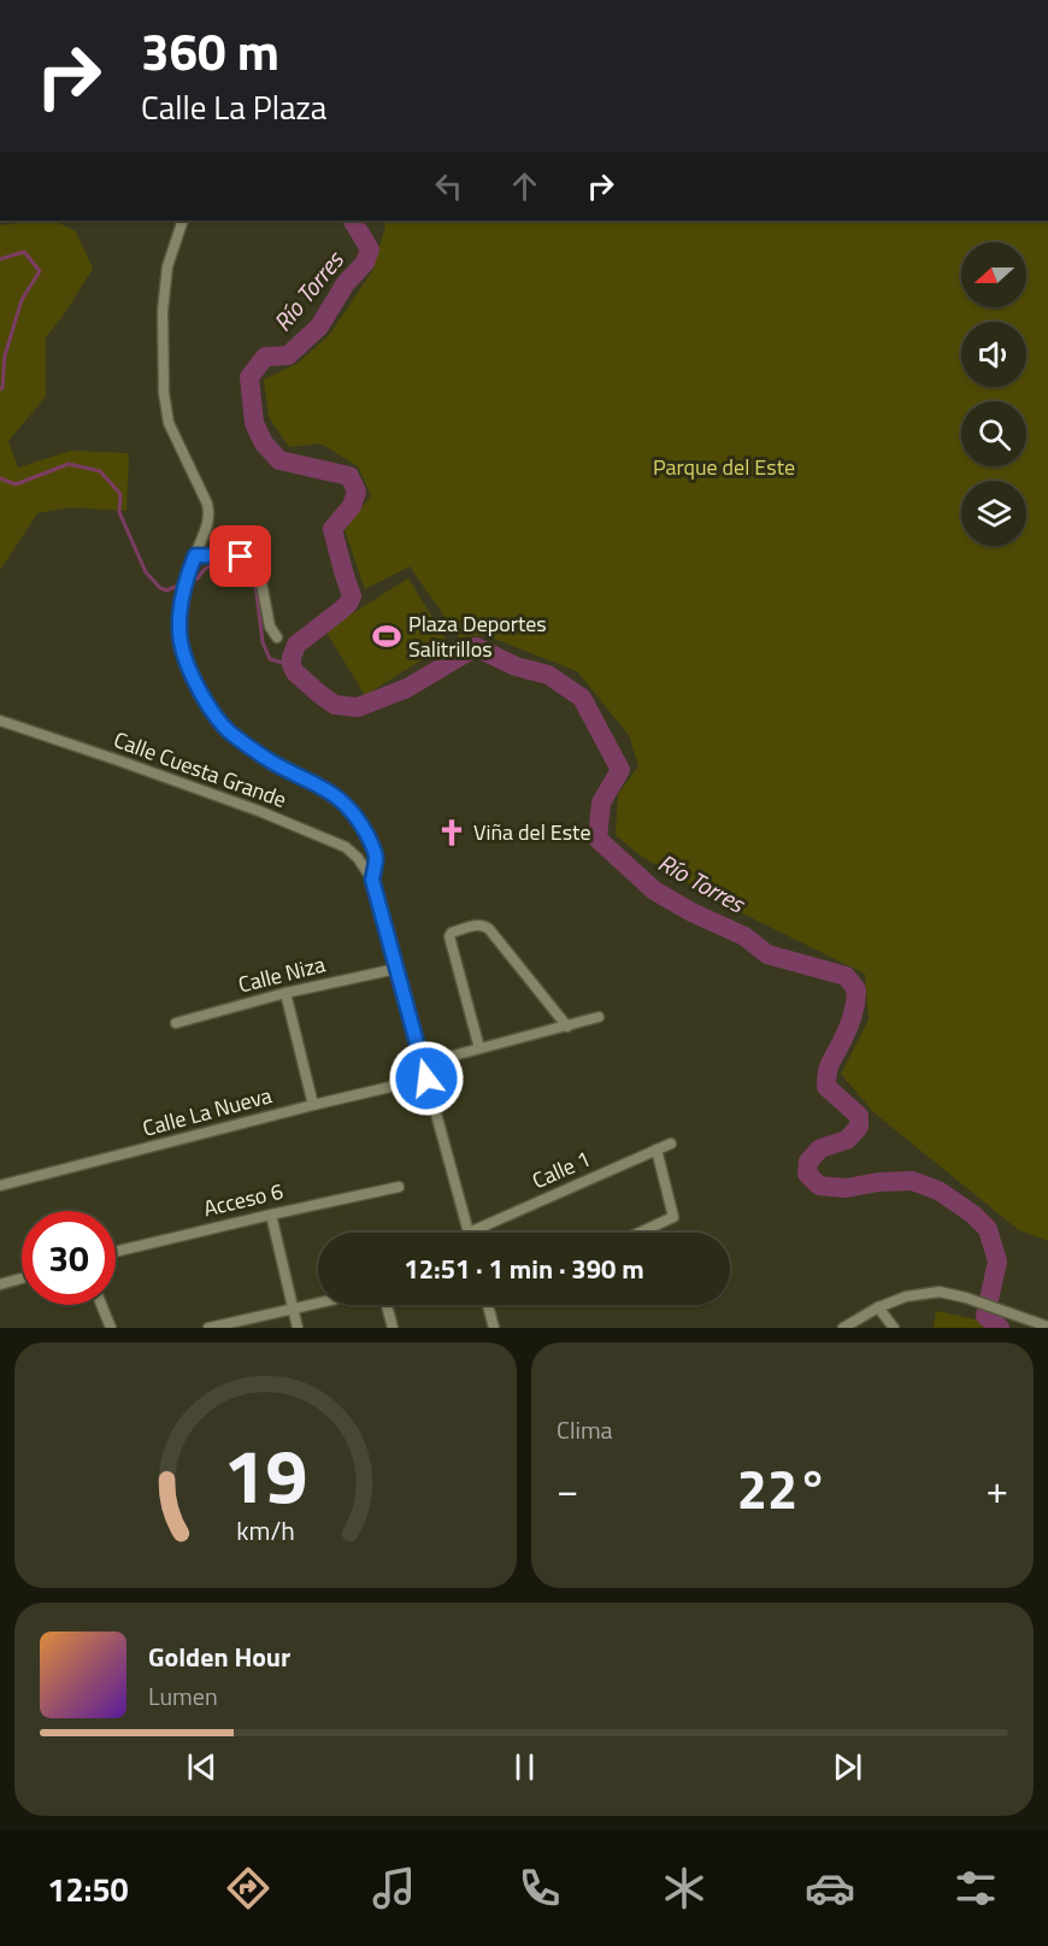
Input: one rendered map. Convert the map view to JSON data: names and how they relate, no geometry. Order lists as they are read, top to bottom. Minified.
{"streets":{"street":["Calle Cuesta Grande","Calle Niza","Calle La Nueva","Calle 1","Acceso 6"]},"water":["Río Torres"],"parks":["Parque del Este"],"places":{"sports":["Plaza Deportes Salitrillos"],"church":["Viña del Este"]},"north":"left","page":{"turn":["360 m","Calle La Plaza"],"limit":"30","trip":"12:51 · 1 min · 390 m","tile":"Clima","heat":["−","22°","+"],"song":["Golden Hour","Lumen"],"tabs":"12:50","gauge":["19","km/h"]}}
